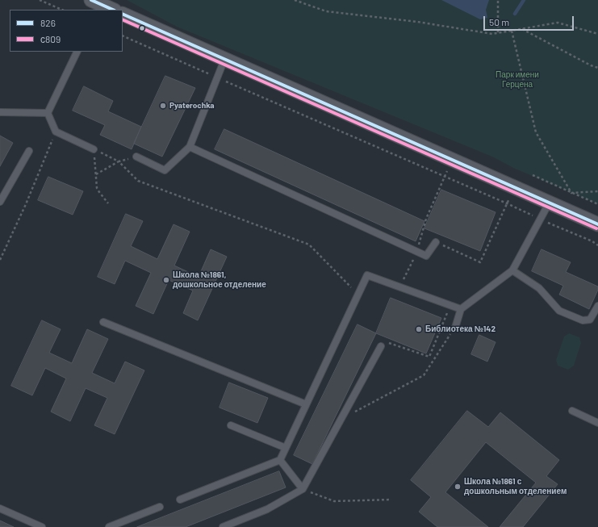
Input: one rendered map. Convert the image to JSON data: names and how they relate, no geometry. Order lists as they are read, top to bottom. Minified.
{"parks":["Парк имени Герцена"],"places":["Pyaterochka","Школа №1861, дошкольное отделение","Библиотека №142","Школа №1861 с дошкольным отделением"],"lines":["transit line 826","transit line с809"],"legend":["826","с809"],"scale_bar":"50 m"}
